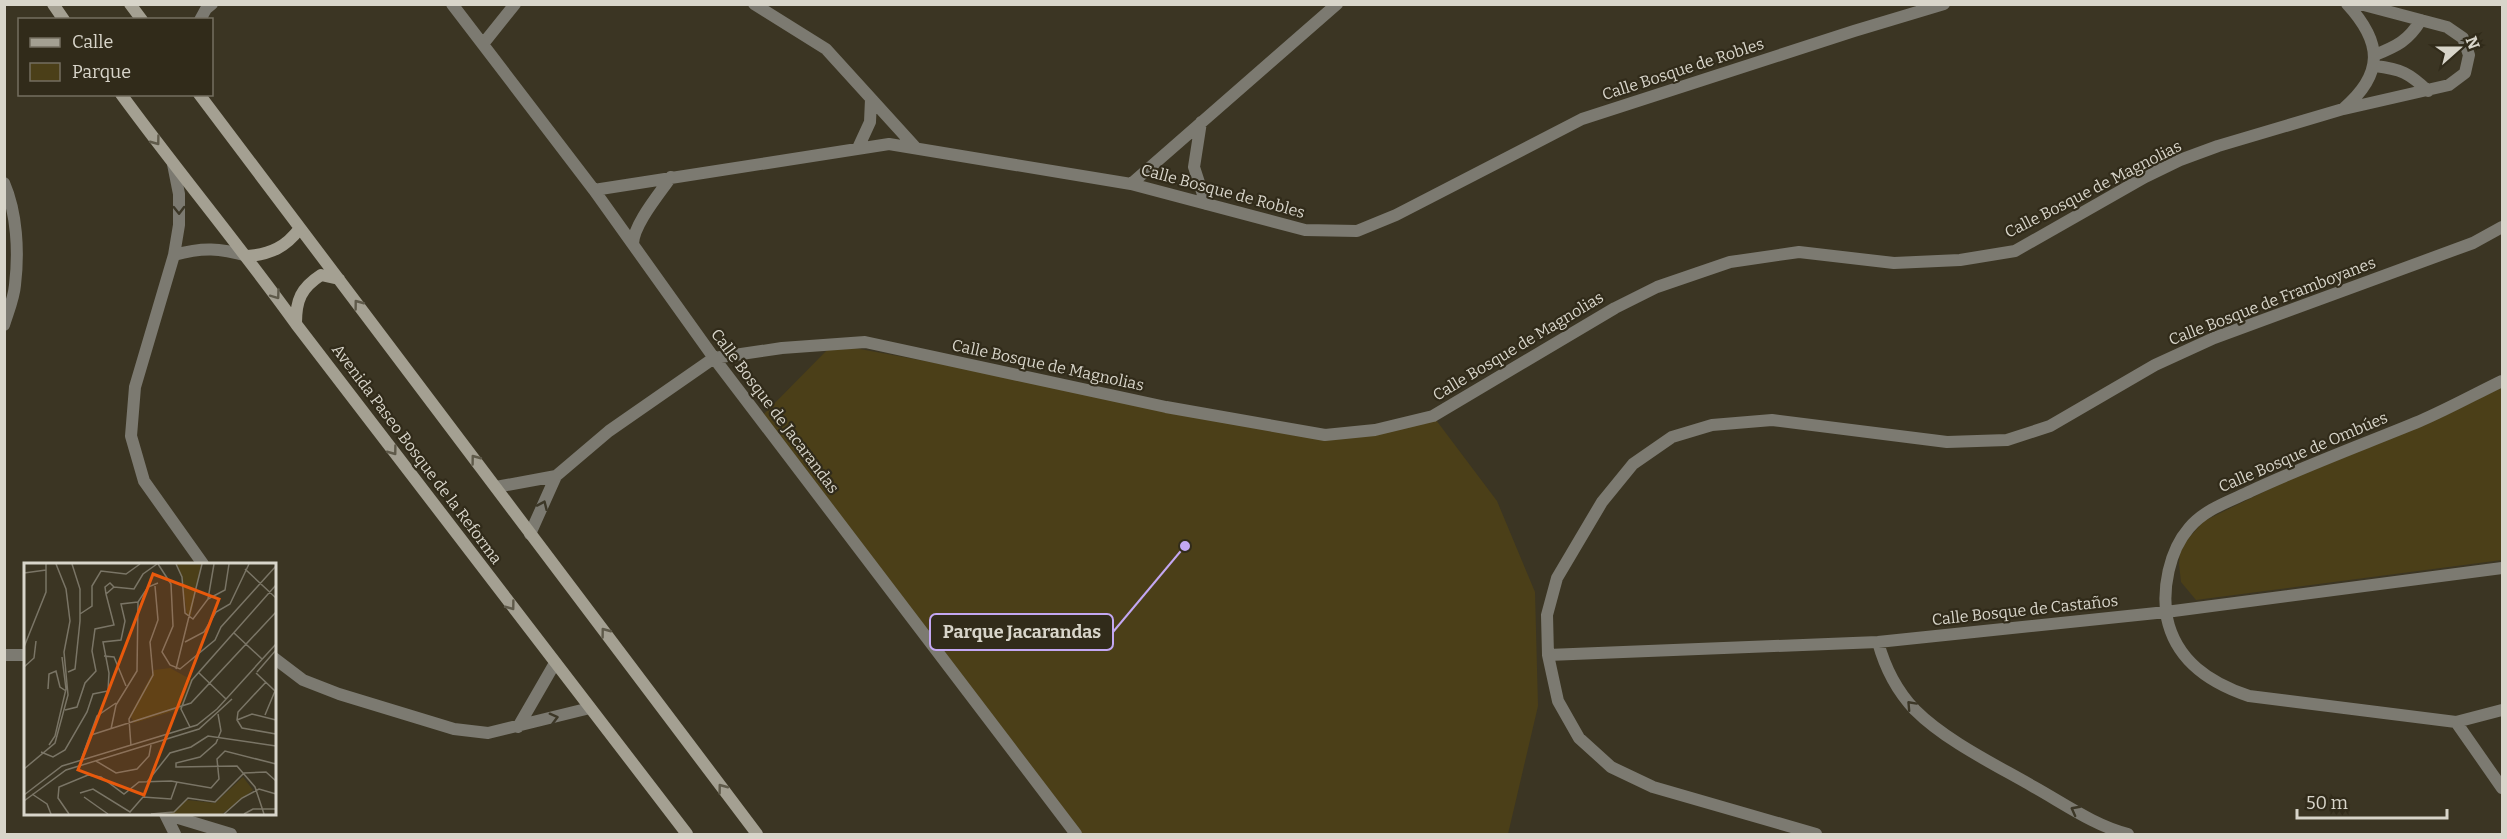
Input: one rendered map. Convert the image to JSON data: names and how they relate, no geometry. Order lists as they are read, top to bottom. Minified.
{"streets":{"main road":["Avenida Paseo Bosque de la Reforma"],"street":["Calle Bosque de Robles","Calle Bosque de Magnolias","Calle Bosque de Framboyanes","Calle Bosque de Jacarandas","Calle Bosque de Ombúes","Calle Bosque de Castaños"]},"crossings":[["Calle Bosque de Robles","Calle Bosque de Jacarandas"],["Calle Bosque de Magnolias","Calle Bosque de Jacarandas"],["Calle Bosque de Framboyanes","Calle Bosque de Castaños"],["Calle Bosque de Ombúes","Calle Bosque de Castaños"]],"places":["Parque Jacarandas"],"legend":["Calle","Parque"],"scale_bar":"50 m","north":"right"}
